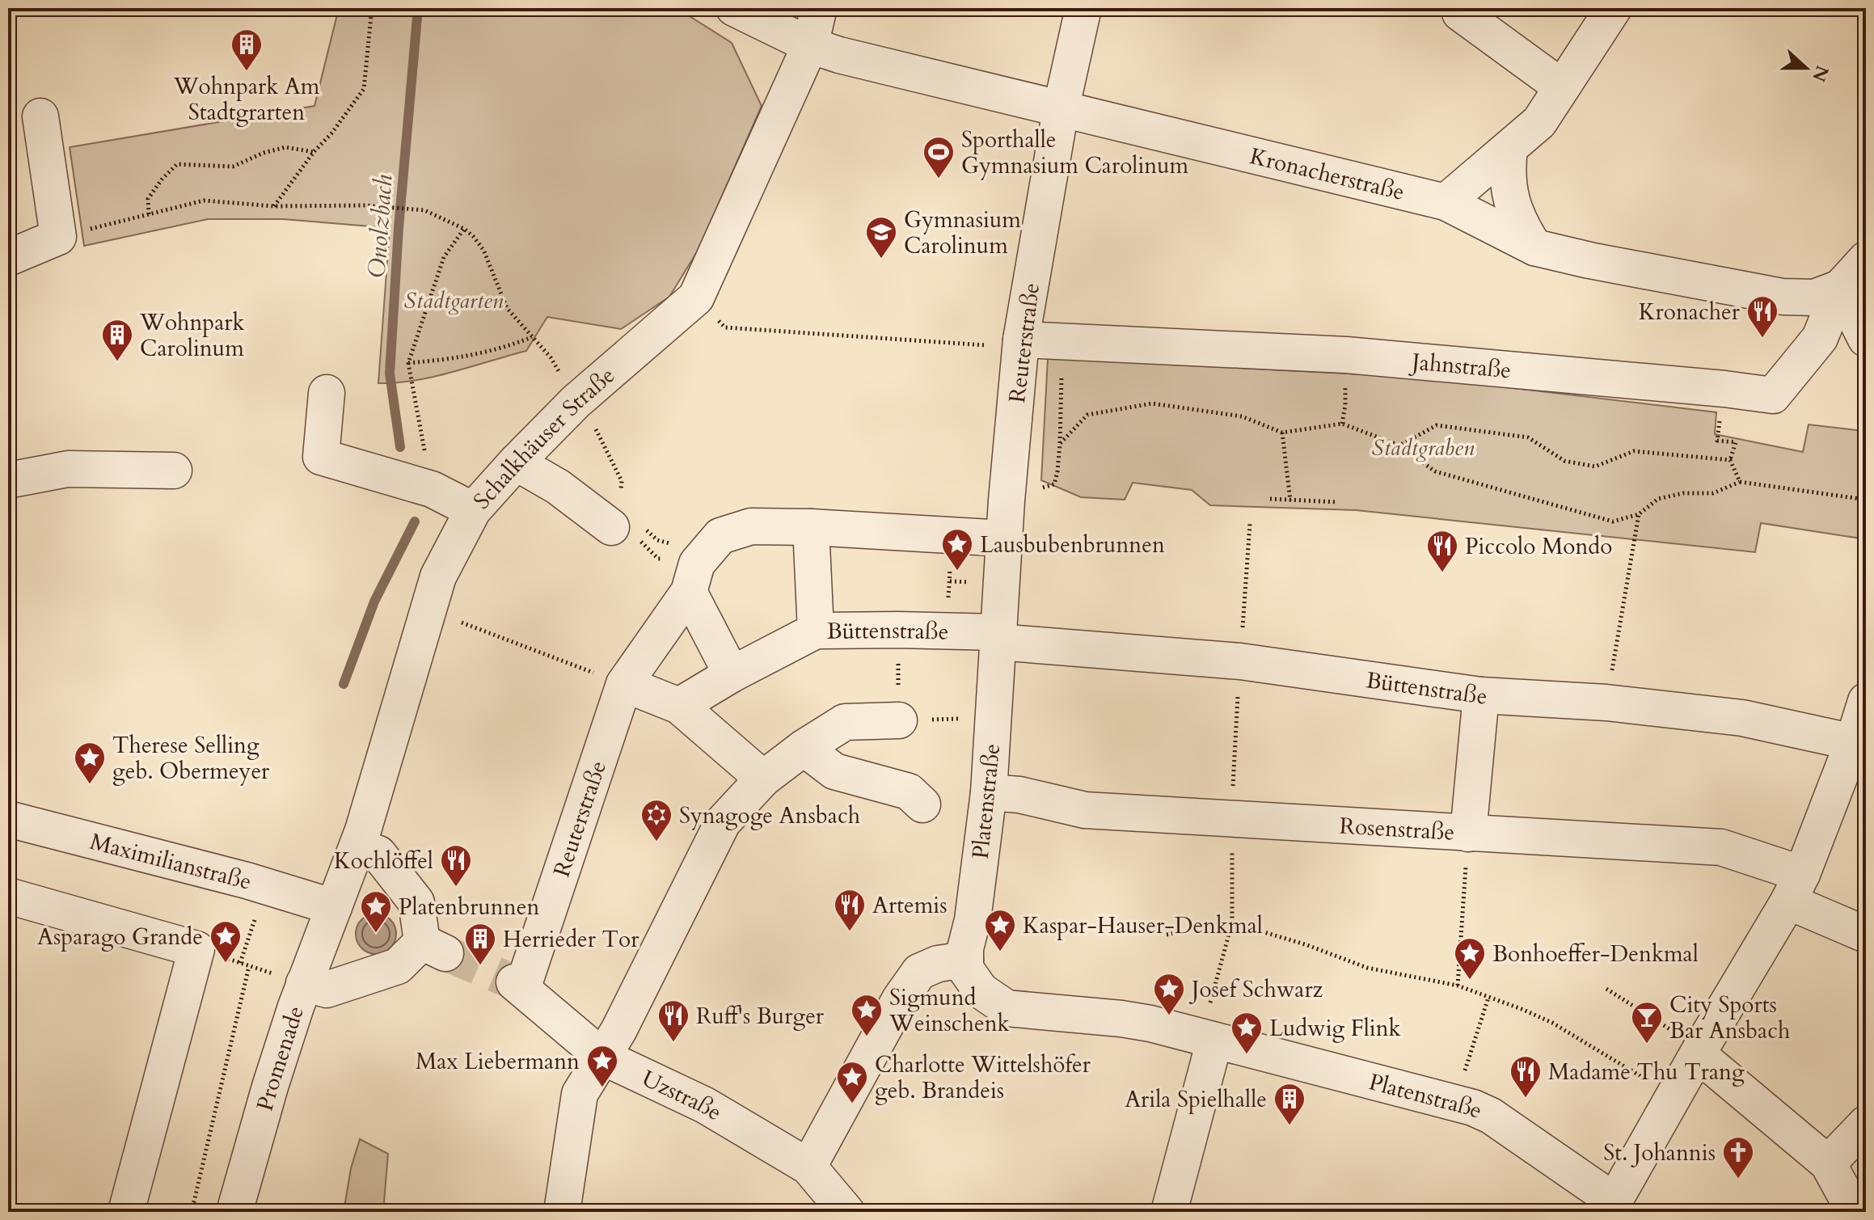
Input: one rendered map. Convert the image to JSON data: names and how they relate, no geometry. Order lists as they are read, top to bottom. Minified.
{"streets":{"street":["Kronacherstraße","Reuterstraße","Jahnstraße","Schalkhäuser Straße","Büttenstraße","Platenstraße","Rosenstraße","Maximilianstraße","Promenade","Uzstraße"]},"crossings":[["Kronacherstraße","Reuterstraße"],["Kronacherstraße","Jahnstraße"],["Kronacherstraße","Schalkhäuser Straße"],["Reuterstraße","Jahnstraße"],["Reuterstraße","Büttenstraße"],["Reuterstraße","Platenstraße"],["Reuterstraße","Uzstraße"],["Schalkhäuser Straße","Maximilianstraße"],["Schalkhäuser Straße","Promenade"],["Büttenstraße","Platenstraße"],["Platenstraße","Rosenstraße"],["Maximilianstraße","Promenade"]],"water":["Onolzbach"],"parks":["Stadtgarten","Stadtgraben"],"places":{"building":["Wohnpark Am Stadtgrarten","Wohnpark Carolinum","Herrieder Tor","Arila Spielhalle"],"sports":["Sporthalle Gymnasium Carolinum"],"school or university":["Gymnasium Carolinum"],"restaurant":["Kronacher","Piccolo Mondo","Kochlöffel","Artemis","Ruff's Burger","Madame Thu Trang"],"place":["Lausbubenbrunnen","Therese Selling geb. Obermeyer","Platenbrunnen","Kaspar-Hauser-Denkmal","Asparago Grande","Bonhoeffer-Denkmal","Josef Schwarz","Sigmund Weinschenk","Ludwig Flink","Max Liebermann","Charlotte Wittelshöfer geb. Brandeis"],"synagogue":["Synagoge Ansbach"],"bar":["City Sports Bar Ansbach"],"church":["St. Johannis"]},"north":"right"}
